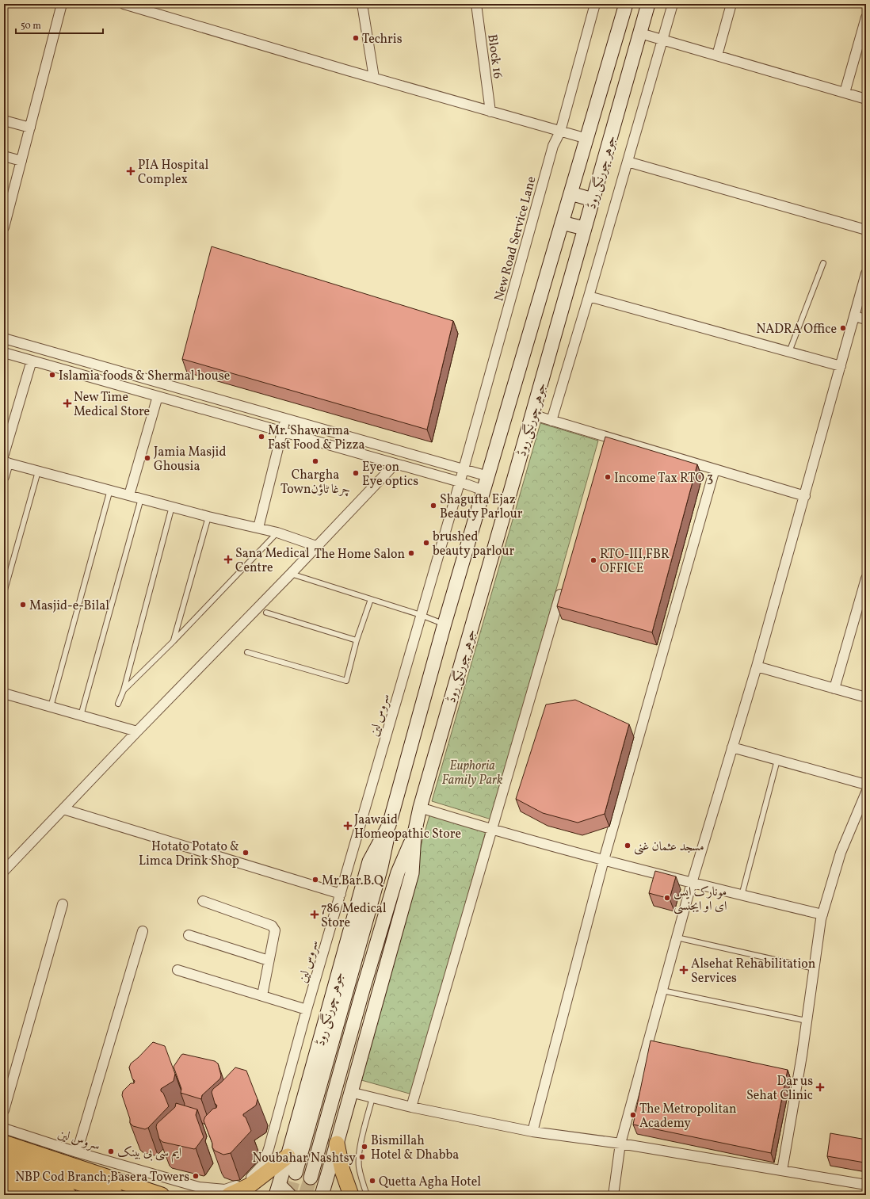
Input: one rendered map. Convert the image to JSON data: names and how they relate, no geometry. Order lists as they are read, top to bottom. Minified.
{"streets":{"main road":["جوہر چورنگی روڈ"],"street":["Block 16","New Road Service Lane","سروس لین"]},"crossings":[["New Road Service Lane","سروس لین"]],"parks":["Euphoria Family Park"],"places":{"other":["Techris","NADRA Office","Islamia foods & Shermal house","Mr. Shawarma Fast Food & Pizza","Jamia Masjid Ghousia","Chargha Townچرغا ٹاؤن","Eye on Eye optics","Income Tax RTO 3","Shagufta Ejaz Beauty Parlour","brushed beauty parlour","The Home Salon","RTO-III,FBR OFFICE","Masjid-e-Bilal","مسجد عثمان غنی","Hotato Potato & Limca Drink Shop","Mr.Bar.B.Q","مونارک ایس ای او ایجنسی","The Metropolitan Academy","Bismillah Hotel & Dhabba","ایم سی بی بینک","Noubahar Nashtsy","NBP Cod Branch;Basera Towers","Quetta Agha Hotel"],"health":["PIA Hospital Complex","New Time Medical Store","Sana Medical Centre","Jaawaid Homeopathic Store","786 Medical Store","Alsehat Rehabilitation Services","Dar us Sehat Clinic"]},"scale_bar":"50 m"}
